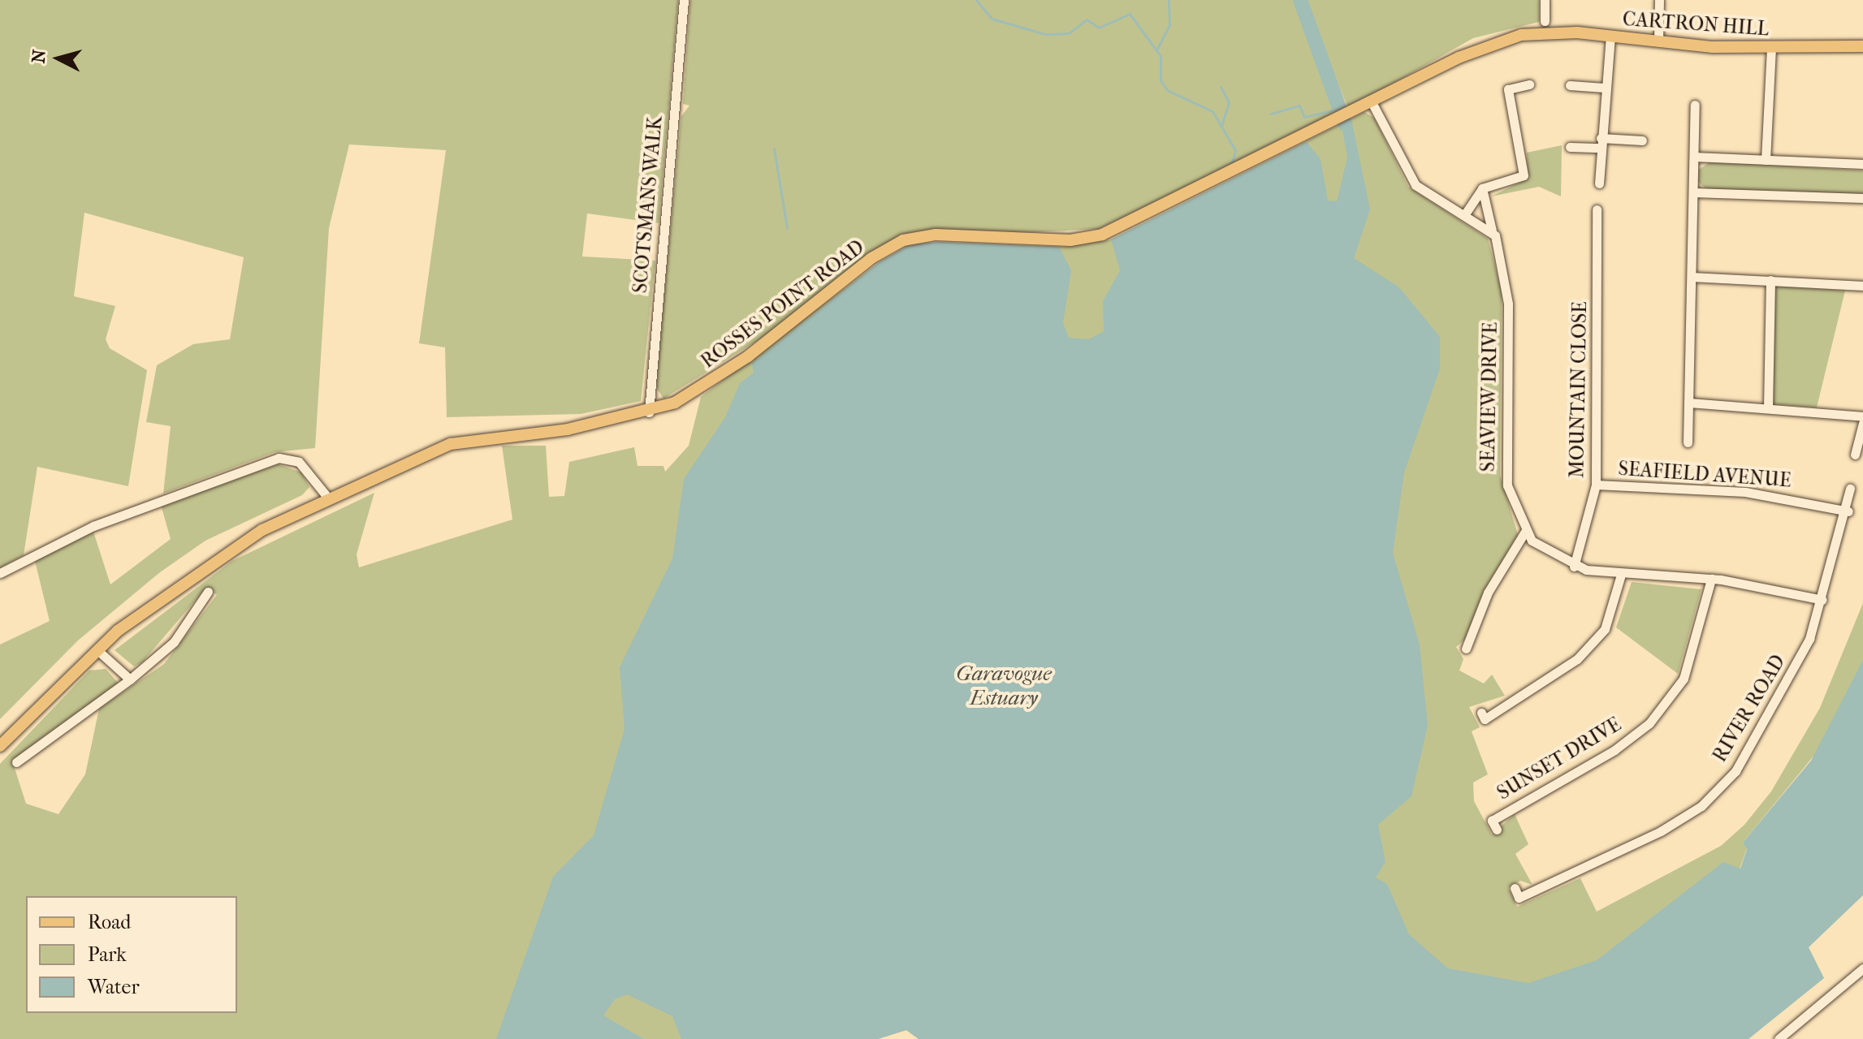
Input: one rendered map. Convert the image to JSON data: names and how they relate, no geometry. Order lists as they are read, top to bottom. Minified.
{"streets":{"main road":["CARTRON HILL","ROSSES POINT ROAD"],"street":["SCOTSMANS WALK","MOUNTAIN CLOSE","SEAVIEW DRIVE","SEAFIELD AVENUE","RIVER ROAD","SUNSET DRIVE"]},"crossings":[["CARTRON HILL","ROSSES POINT ROAD"],["SCOTSMANS WALK","ROSSES POINT ROAD"],["MOUNTAIN CLOSE","SEAVIEW DRIVE"],["MOUNTAIN CLOSE","SEAFIELD AVENUE"],["SEAVIEW DRIVE","RIVER ROAD"],["SEAVIEW DRIVE","SUNSET DRIVE"],["SEAFIELD AVENUE","RIVER ROAD"]],"water":["Garavogue Estuary"],"legend":["Road","Park","Water"],"north":"left"}
